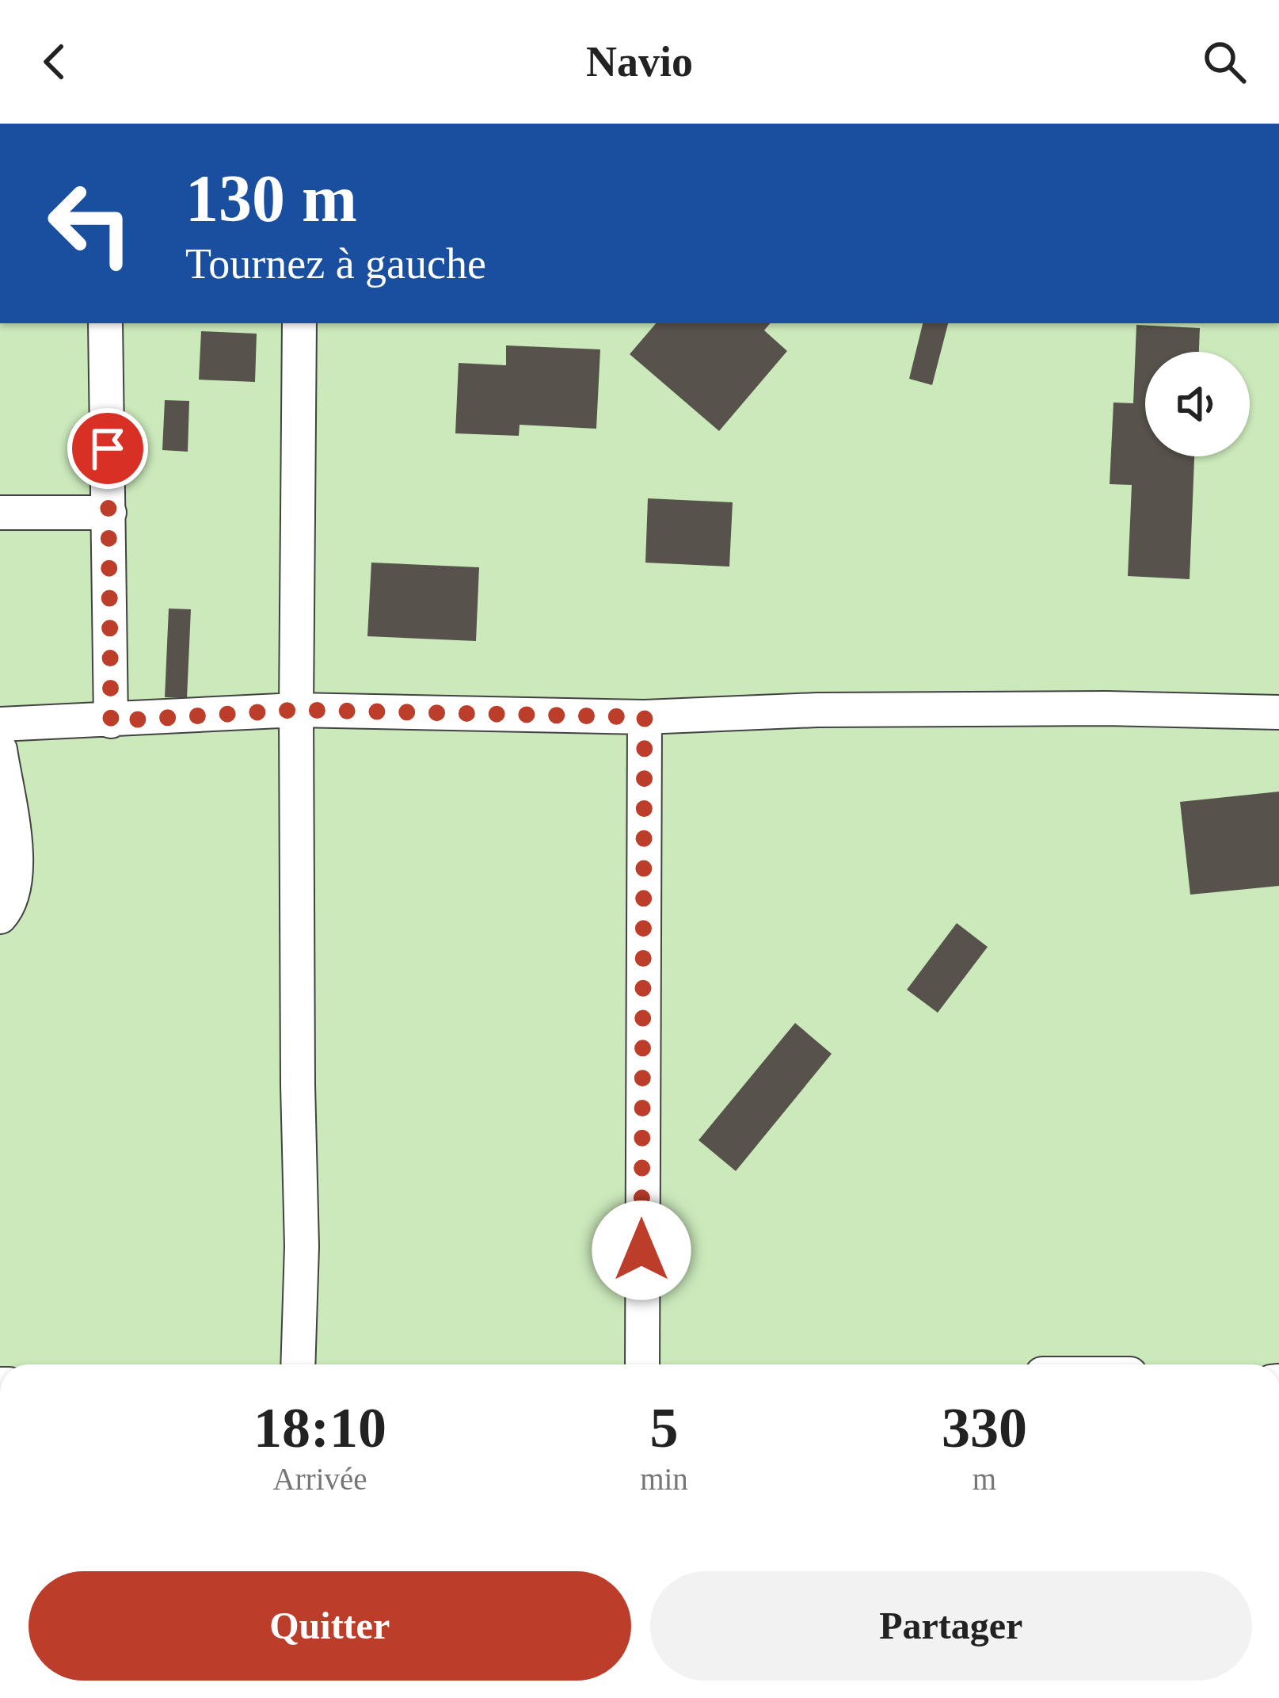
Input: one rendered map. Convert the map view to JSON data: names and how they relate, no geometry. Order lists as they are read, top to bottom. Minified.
{"page":{"header":"Navio","turn":["130 m","Tournez à gauche"],"eta":["18:10","Arrivée","5","min","330","m"],"buttons":["Quitter","Partager"]}}
